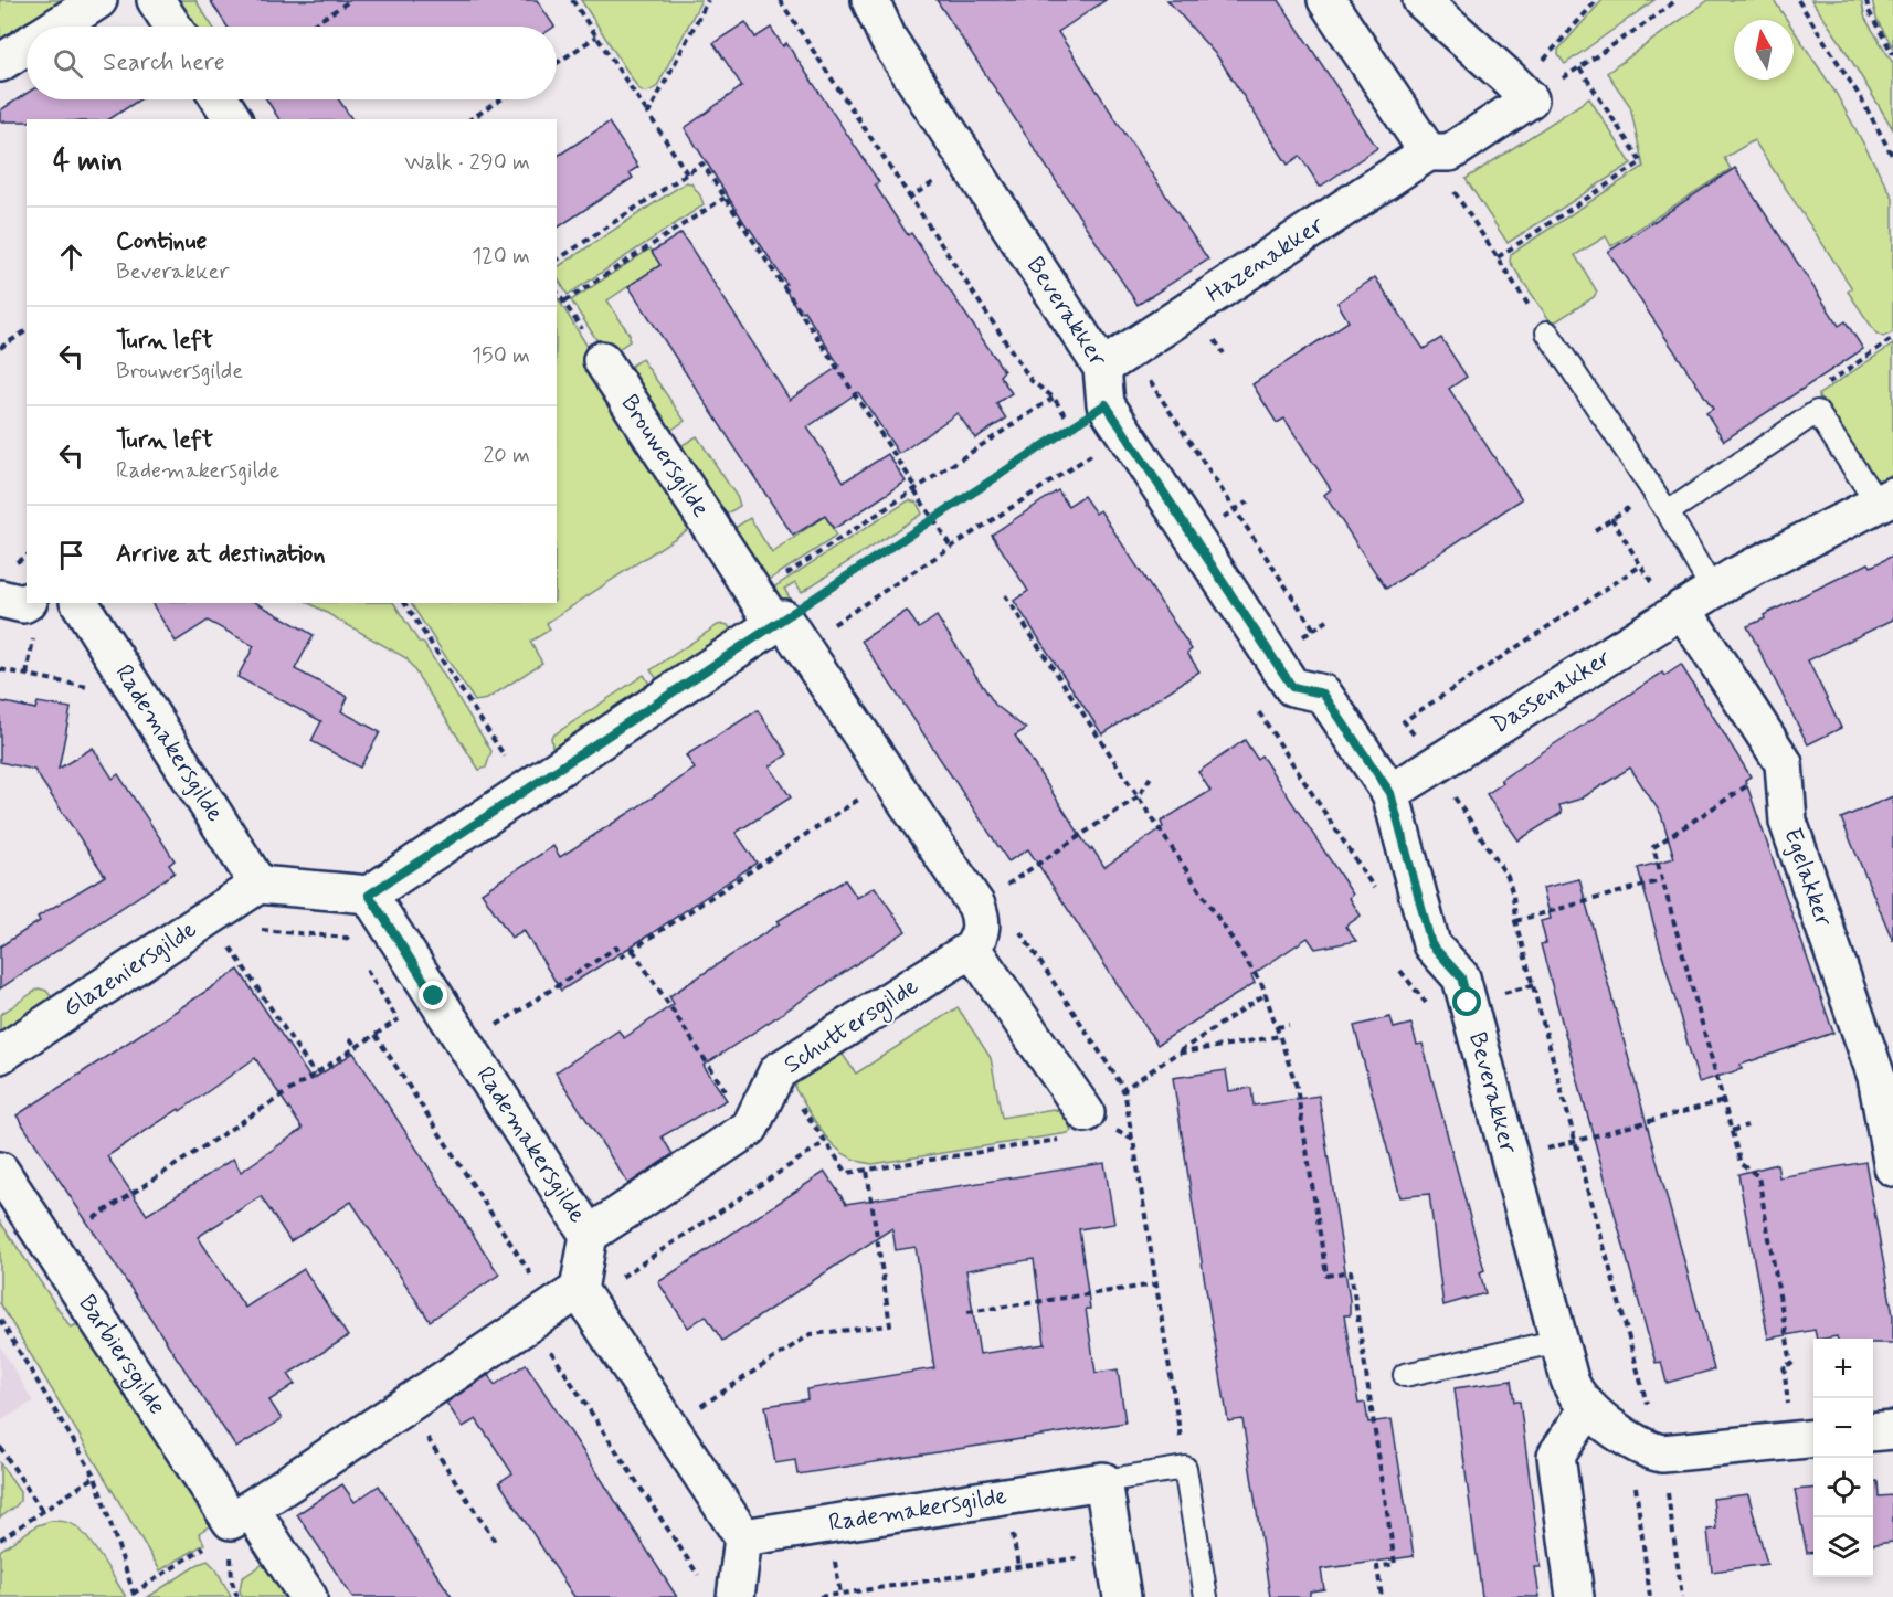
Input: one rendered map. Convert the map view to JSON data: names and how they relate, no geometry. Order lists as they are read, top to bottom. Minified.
{"streets":{"street":["Hazenakker","Beverakker","Brouwersgilde","Dassenakker","Rademakersgilde","Egelakker","Glazeniersgilde","Schuttersgilde","Barbiersgilde"]},"crossings":[["Hazenakker","Beverakker"],["Beverakker","Dassenakker"],["Dassenakker","Egelakker"],["Rademakersgilde","Glazeniersgilde"]],"north":"top","page":{"search":"Search here","heading":["4 min","Walk · 290 m"],"list":[["Continue","Beverakker","120 m"],["Turn left","Brouwersgilde","150 m"],["Turn left","Rademakersgilde","20 m"],"Arrive at destination"],"map_buttons":["+","−"]}}
